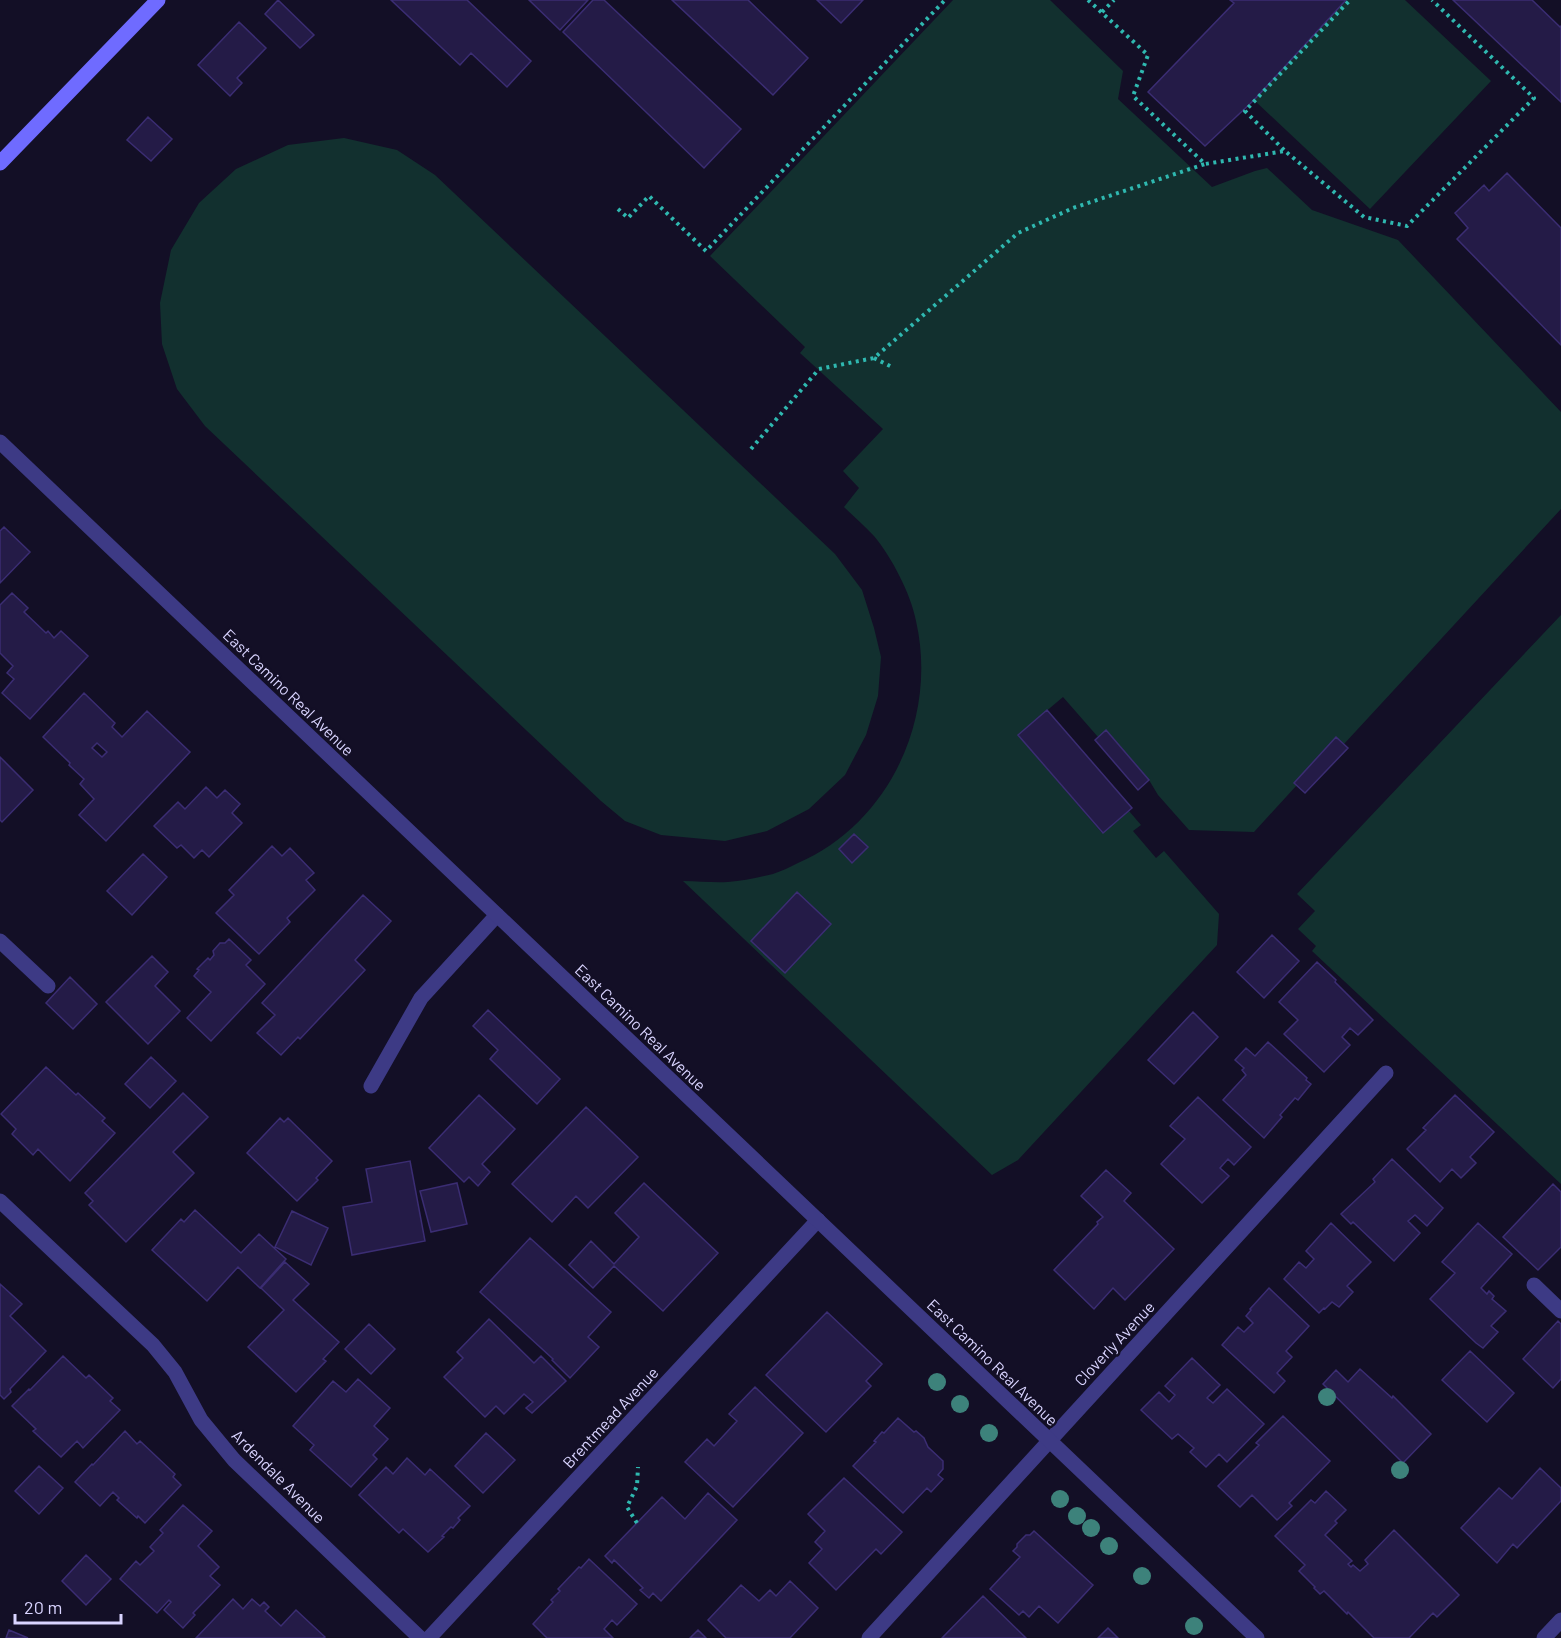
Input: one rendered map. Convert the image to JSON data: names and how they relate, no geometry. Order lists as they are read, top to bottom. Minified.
{"streets":{"street":["East Camino Real Avenue","Cloverly Avenue","Brentmead Avenue","Ardendale Avenue"]},"crossings":[["East Camino Real Avenue","Cloverly Avenue"],["East Camino Real Avenue","Brentmead Avenue"]],"scale_bar":"20 m"}
